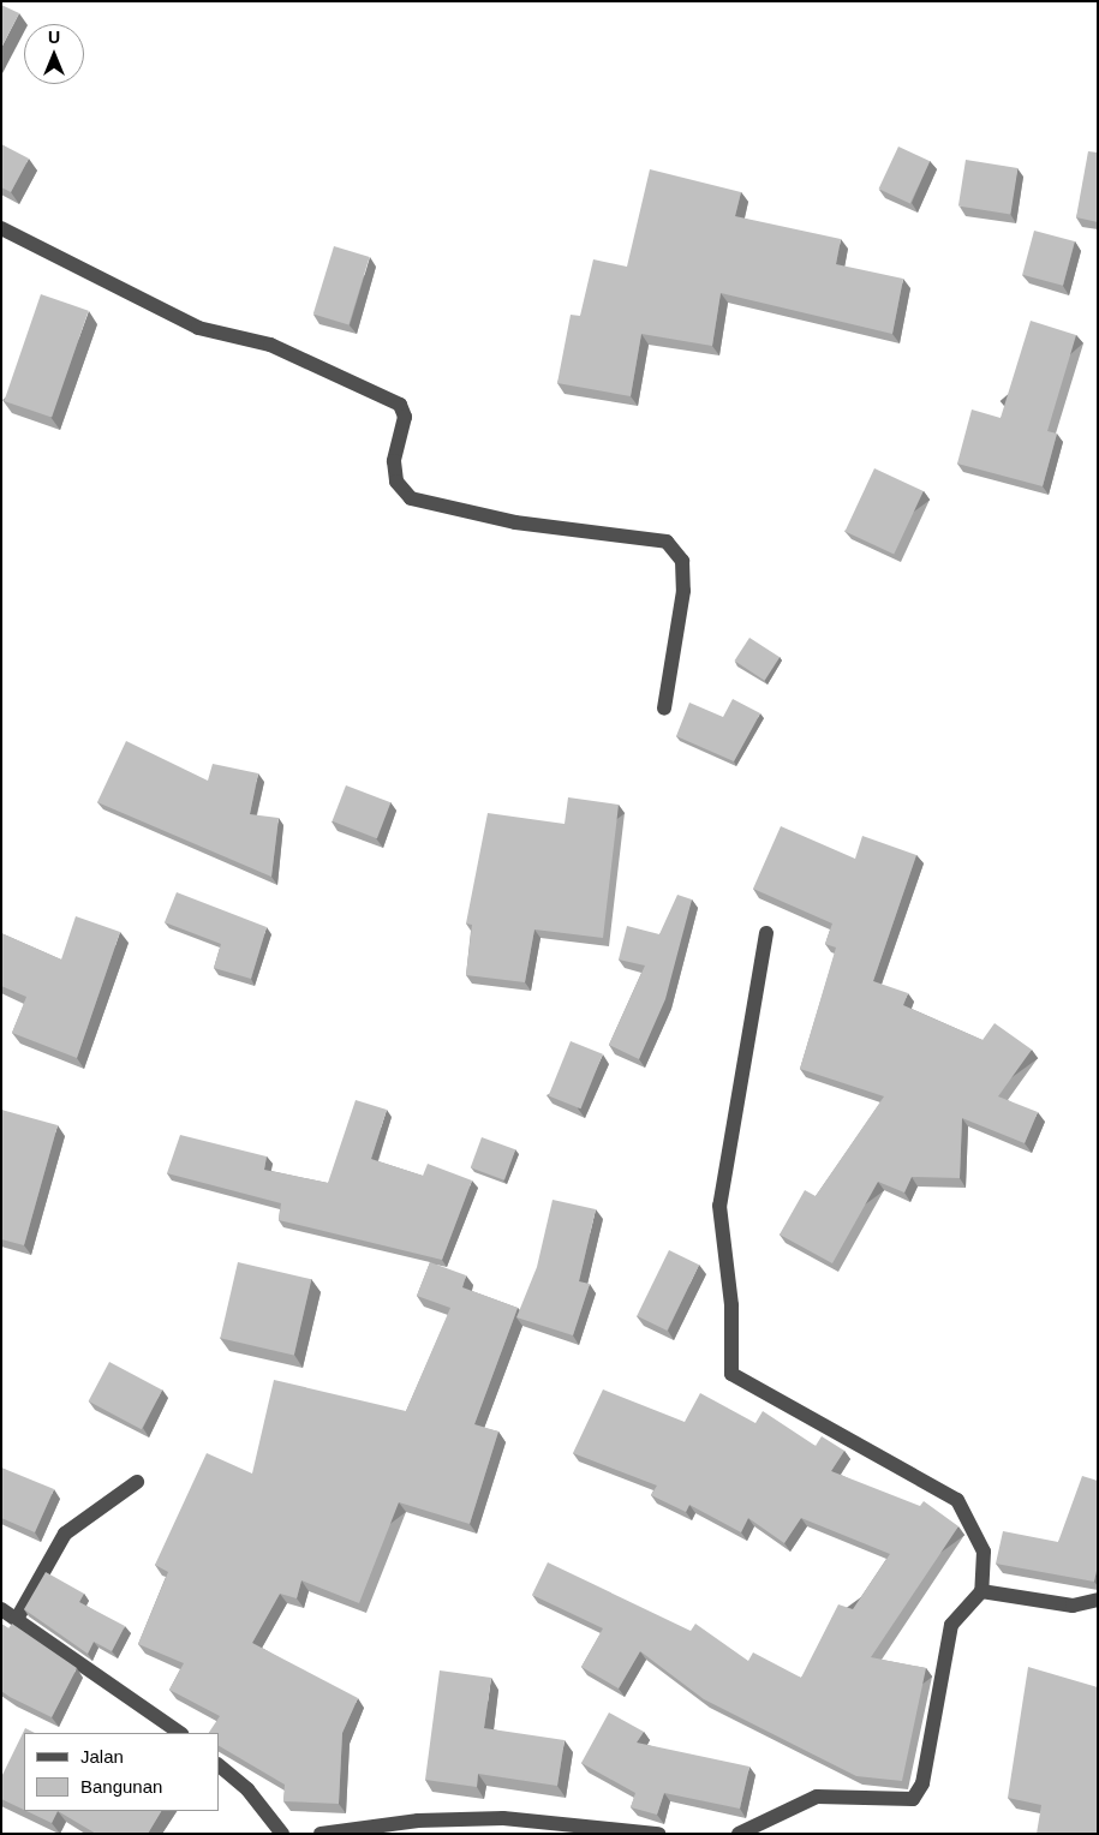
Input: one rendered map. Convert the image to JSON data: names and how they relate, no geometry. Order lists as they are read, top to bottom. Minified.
{"legend":["Jalan","Bangunan"],"north":"top"}
